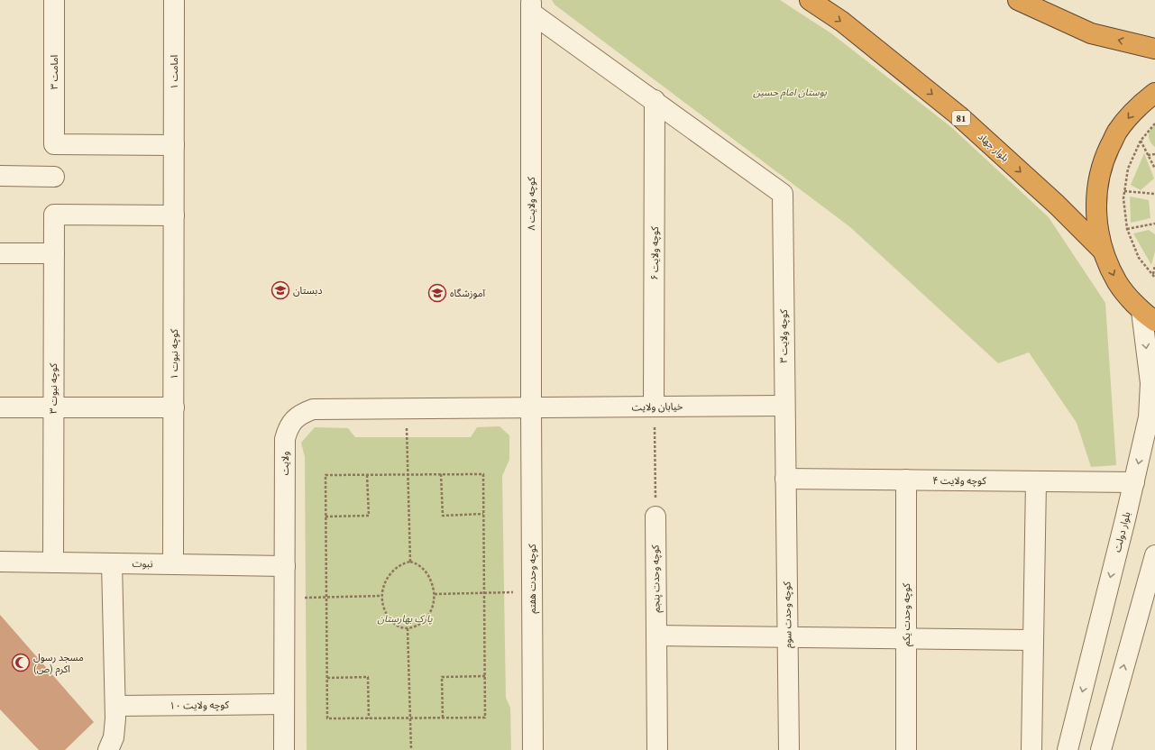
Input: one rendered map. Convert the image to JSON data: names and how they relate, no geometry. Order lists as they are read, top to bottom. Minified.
{"streets":{"highway":["81","بلوار جهاد"],"street":["امامت ۳","امامت ۱","کوچه ولایت ۸","کوچه ولایت ۶","کوچه ولایت ۳","کوچه نبوت ۱","کوچه نبوت ۳","خیابان ولایت","ولایت","کوچه ولایت ۴","بلوار دولت","نبوت","کوچه وحدت هفتم","کوچه وحدت پنجم","کوچه وحدت سوم","کوچه وحدت یکم","کوچه ولایت ۱۰"]},"crossings":[["امامت ۳","امامت ۱"],["امامت ۳","کوچه نبوت ۱"],["امامت ۱","کوچه نبوت ۱"],["81","بلوار جهاد"],["81","بلوار دولت"],["کوچه ولایت ۸","خیابان ولایت"],["کوچه ولایت ۸","ولایت"],["کوچه ولایت ۸","کوچه وحدت هفتم"],["کوچه ولایت ۶","کوچه ولایت ۳"],["کوچه ولایت ۶","خیابان ولایت"],["کوچه ولایت ۳","خیابان ولایت"],["کوچه ولایت ۳","کوچه ولایت ۴"],["کوچه ولایت ۳","کوچه وحدت سوم"],["کوچه نبوت ۱","کوچه نبوت ۳"],["کوچه نبوت ۱","نبوت"],["کوچه نبوت ۳","نبوت"],["خیابان ولایت","ولایت"],["خیابان ولایت","کوچه وحدت هفتم"],["ولایت","نبوت"],["ولایت","کوچه وحدت هفتم"],["ولایت","کوچه ولایت ۱۰"],["کوچه ولایت ۴","بلوار دولت"],["کوچه ولایت ۴","کوچه وحدت سوم"],["کوچه ولایت ۴","کوچه وحدت یکم"]],"parks":["بوستان امام حسین","پارک بهارستان"],"places":{"school or university":["دبستان","آموزشگاه"],"mosque":["مسجد رسول اکرم (ص)"]}}
